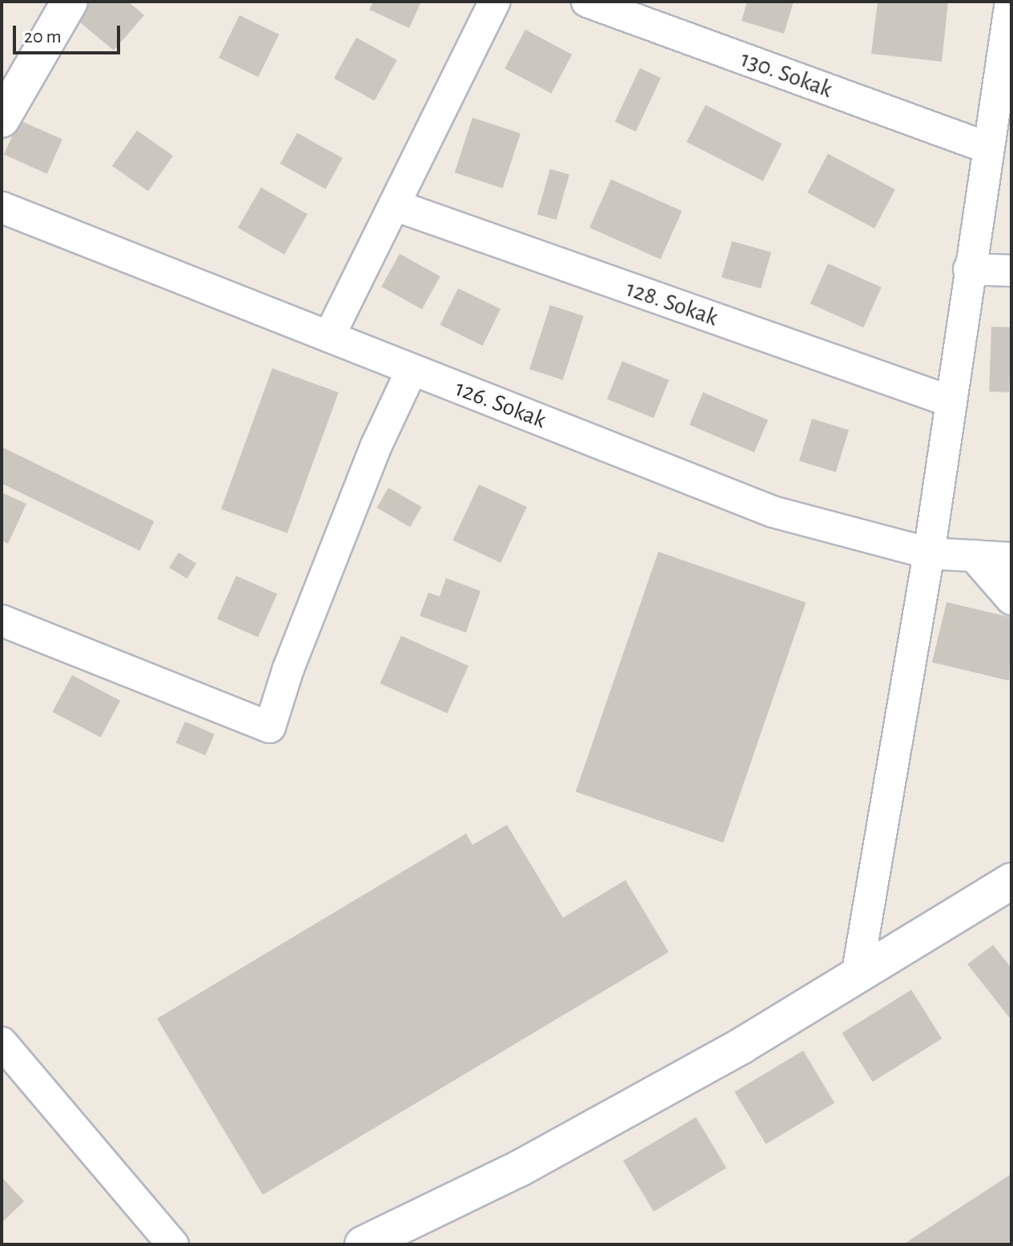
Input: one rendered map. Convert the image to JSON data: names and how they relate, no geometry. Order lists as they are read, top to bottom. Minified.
{"streets":{"street":["130. Sokak","128. Sokak","126. Sokak"]},"scale_bar":"20 m"}
